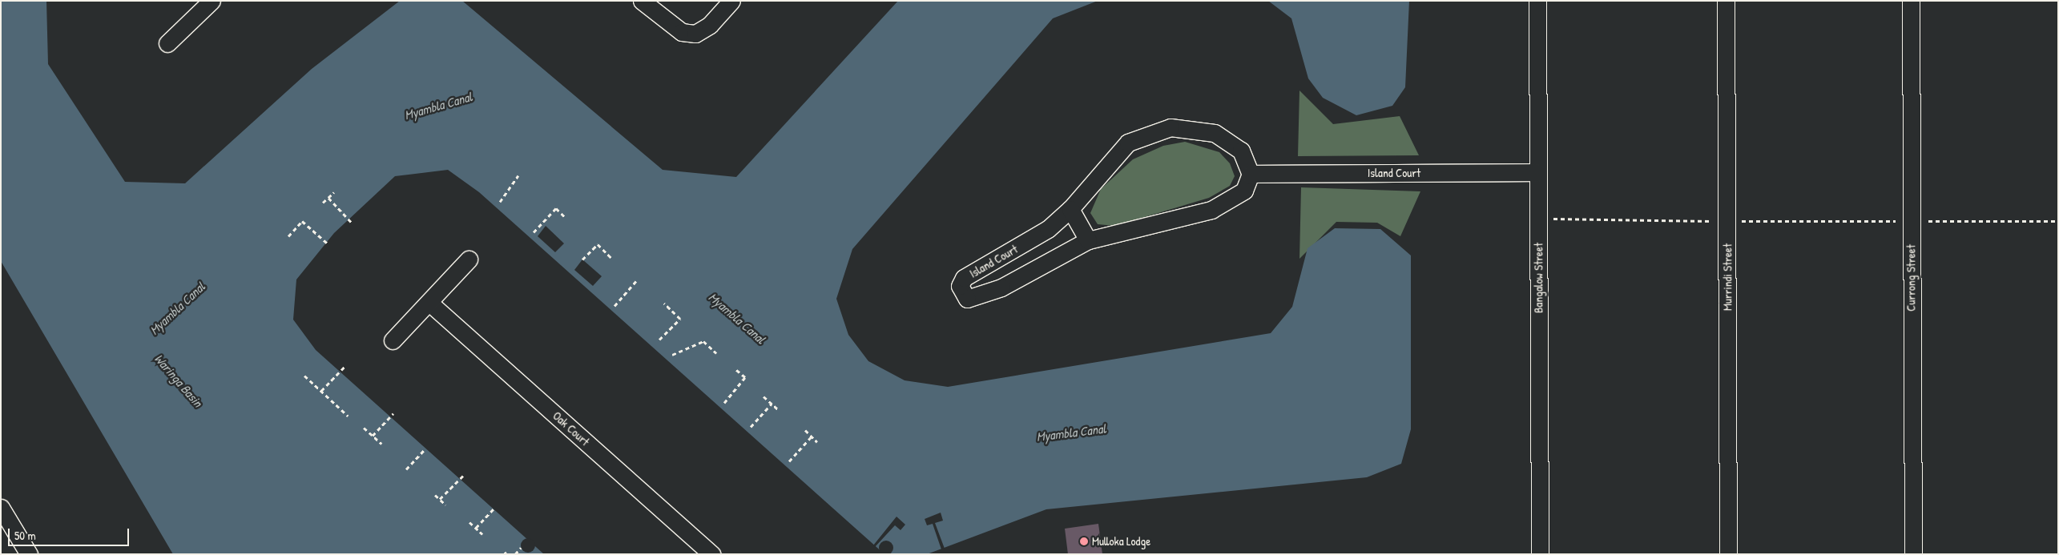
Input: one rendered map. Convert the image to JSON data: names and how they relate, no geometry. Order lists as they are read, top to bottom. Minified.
{"streets":{"street":["Island Court","Murrindi Street","Bangalow Street","Currong Street","Oak Court"]},"crossings":[["Island Court","Bangalow Street"]],"water":["Myambla Canal","Waringa Basin"],"places":["Mulloka Lodge"],"scale_bar":"50 m"}
